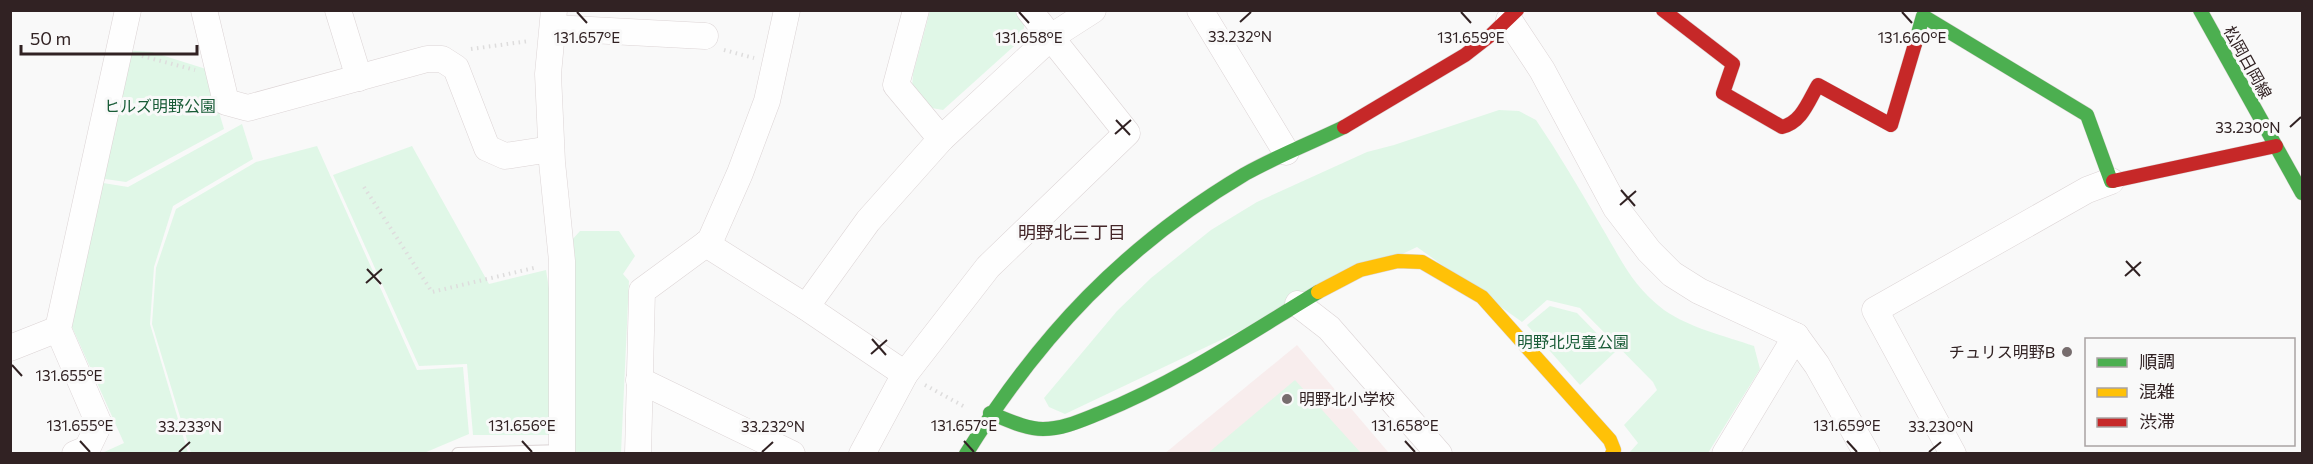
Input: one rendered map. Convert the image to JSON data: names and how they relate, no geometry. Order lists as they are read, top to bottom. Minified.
{"streets":{"street":["松岡日岡線"]},"districts":["明野北三丁目"],"parks":["ヒルズ明野公園","明野北児童公園"],"places":["チュリス明野B","明野北小学校"],"legend":["順調","混雑","渋滞"],"scale_bar":"50 m","coordinates":["33.232°N","131.658°E","131.659°E","131.660°E","131.657°E","33.230°N","131.655°E","131.656°E","33.233°N"]}
